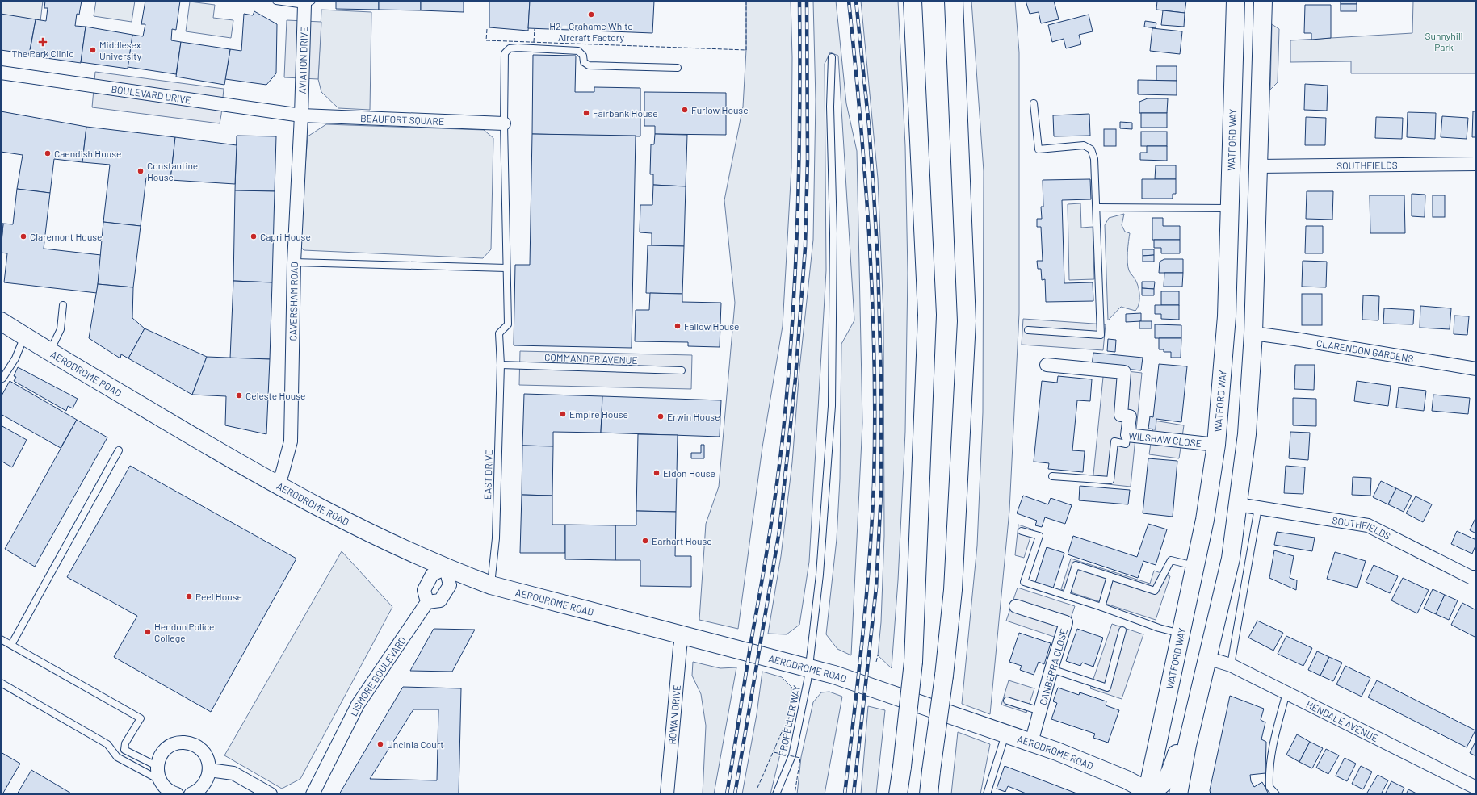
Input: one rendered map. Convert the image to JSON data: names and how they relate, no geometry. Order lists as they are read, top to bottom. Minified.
{"streets":{"main road":["WATFORD WAY","AERODROME ROAD"],"street":["AVIATION DRIVE","BOULEVARD DRIVE","BEAUFORT SQUARE","SOUTHFIELDS","CAVERSHAM ROAD","CLARENDON GARDENS","WILSHAW CLOSE","CANBERRA CLOSE","LISMORE BOULEVARD","ROWAN DRIVE","HENDALE AVENUE"],"lane":["COMMANDER AVENUE","EAST DRIVE","PROPELLER WAY"]},"crossings":[["AVIATION DRIVE","BOULEVARD DRIVE"],["AVIATION DRIVE","BEAUFORT SQUARE"],["AVIATION DRIVE","CAVERSHAM ROAD"],["BOULEVARD DRIVE","BEAUFORT SQUARE"],["BOULEVARD DRIVE","CAVERSHAM ROAD"],["BEAUFORT SQUARE","CAVERSHAM ROAD"],["BEAUFORT SQUARE","EAST DRIVE"],["WATFORD WAY","AERODROME ROAD"],["WATFORD WAY","WILSHAW CLOSE"],["CAVERSHAM ROAD","AERODROME ROAD"],["COMMANDER AVENUE","EAST DRIVE"],["AERODROME ROAD","EAST DRIVE"],["AERODROME ROAD","CANBERRA CLOSE"],["AERODROME ROAD","ROWAN DRIVE"],["AERODROME ROAD","PROPELLER WAY"]],"parks":["Sunnyhill Park"],"places":{"other":["H2 - Grahame White Aircraft Factory","Middlesex University","Furlow House","Fairbank House","Caendish House","Constantine House","Claremont House","Capri House","Fallow House","Celeste House","Empire House","Erwin House","Eldon House","Earhart House","Peel House","Hendon Police College","Uncinia Court"],"health":["The Park Clinic"]}}
